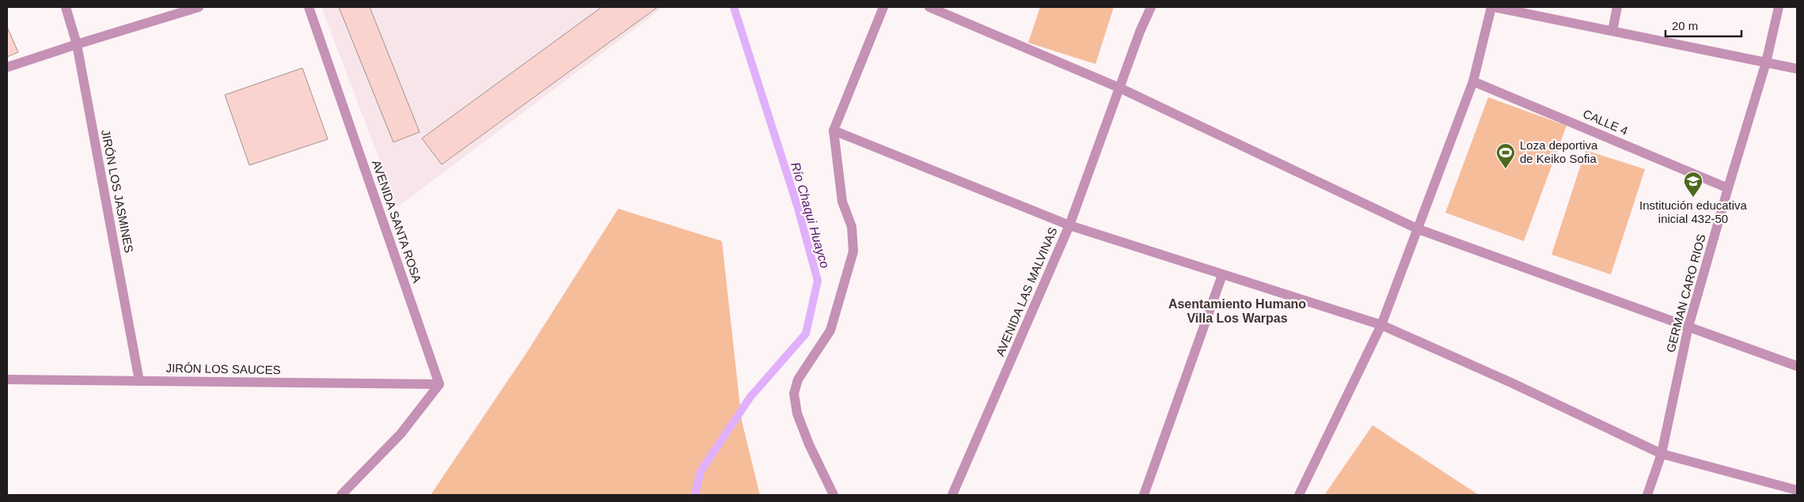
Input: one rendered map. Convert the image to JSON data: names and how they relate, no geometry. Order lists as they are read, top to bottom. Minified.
{"streets":{"street":["CALLE 4","JIRÓN LOS JASMINES","AVENIDA SANTA ROSA","AVENIDA LAS MALVINAS","GERMAN CARO RIOS","JIRÓN LOS SAUCES"]},"crossings":[["CALLE 4","GERMAN CARO RIOS"],["JIRÓN LOS JASMINES","JIRÓN LOS SAUCES"],["AVENIDA SANTA ROSA","JIRÓN LOS SAUCES"]],"districts":["Asentamiento Humano Villa Los Warpas"],"water":["Río Chaqui Huayco"],"places":{"sports":["Loza deportiva de Keiko Sofia"],"school or university":["Institución educativa inicial 432-50"]},"scale_bar":"20 m"}
